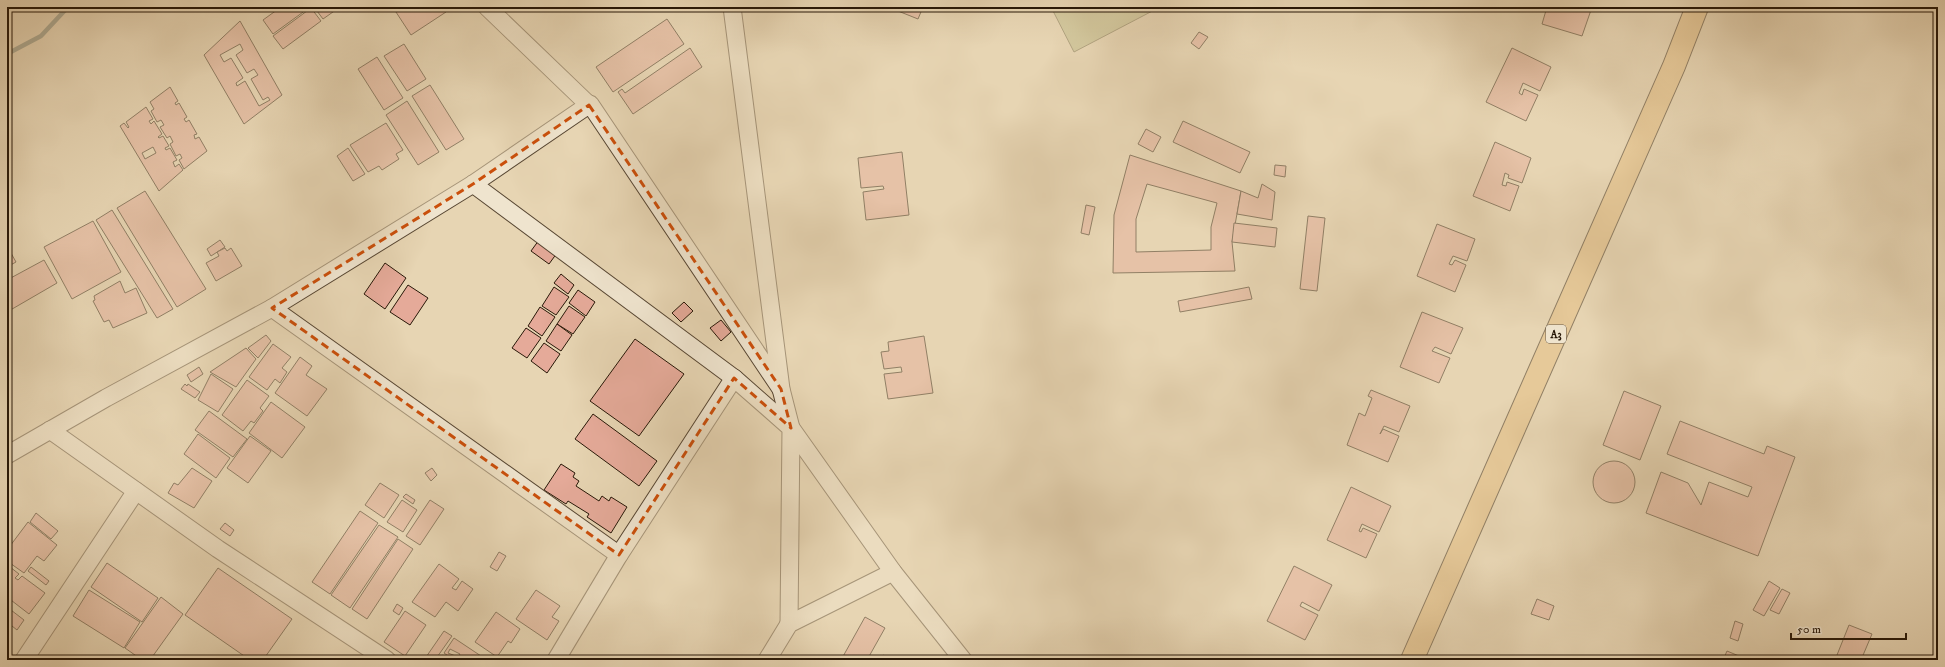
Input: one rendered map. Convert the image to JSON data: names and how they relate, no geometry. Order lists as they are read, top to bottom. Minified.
{"streets":{"highway":["A3"]},"scale_bar":"50 m"}
